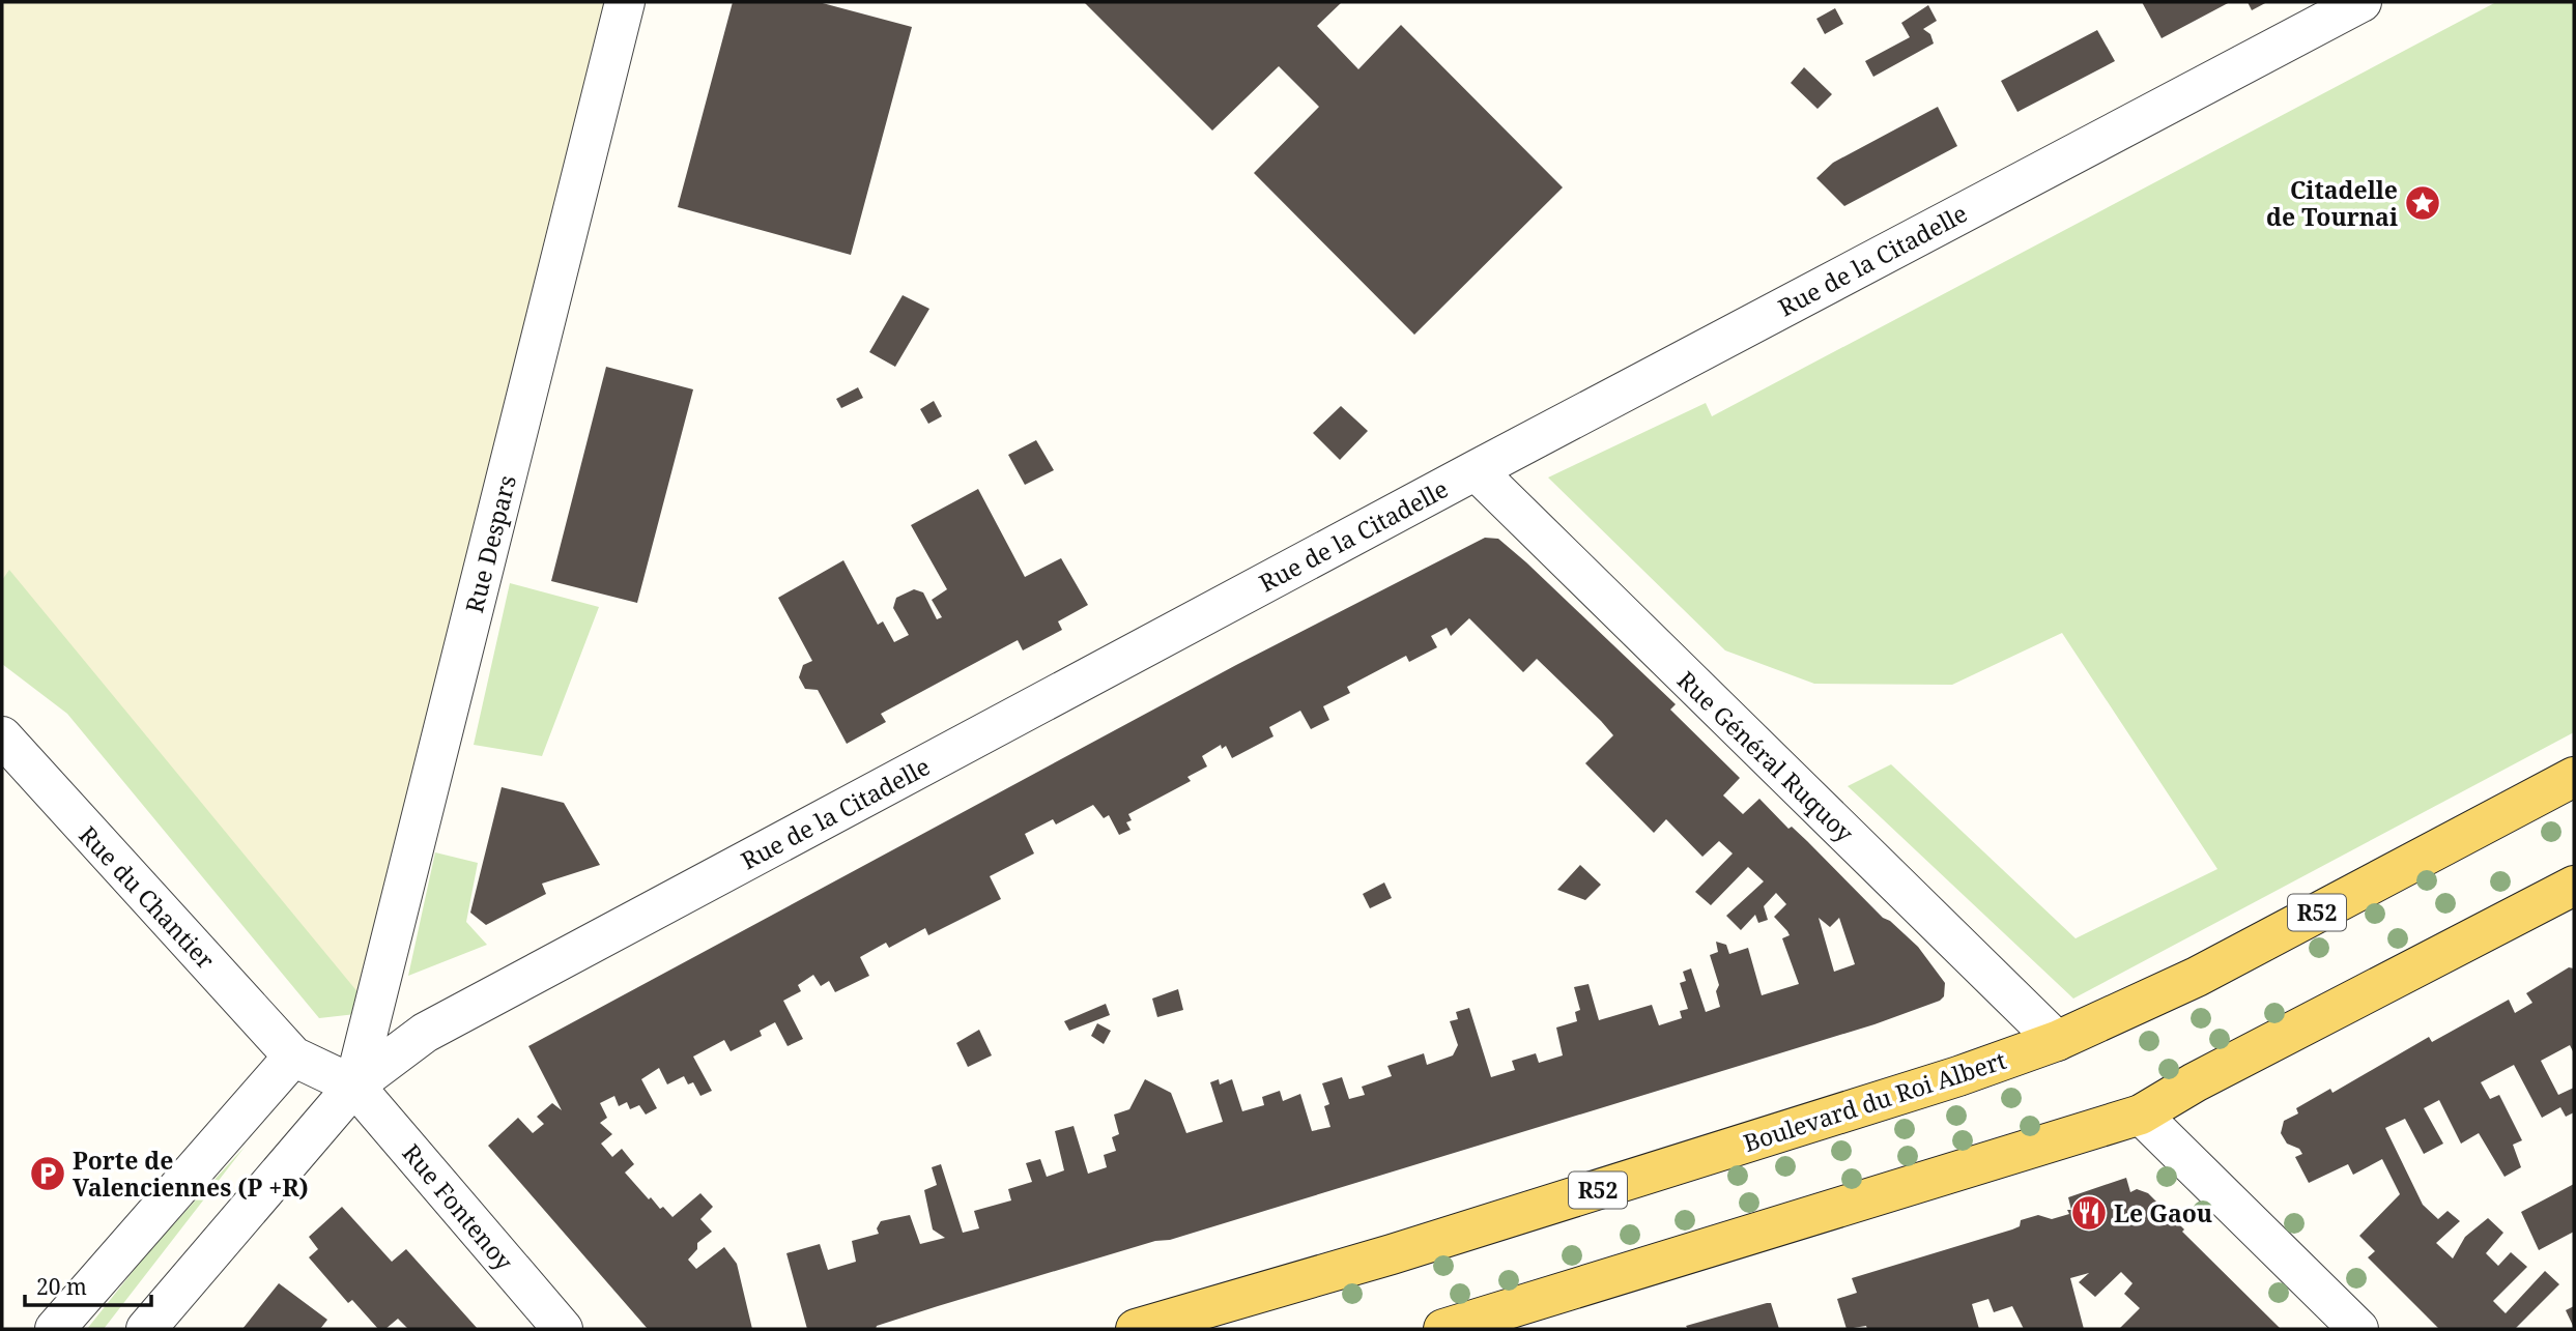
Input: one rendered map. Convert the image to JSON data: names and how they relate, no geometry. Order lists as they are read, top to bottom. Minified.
{"streets":{"main road":["R52","Boulevard du Roi Albert"],"street":["Rue de la Citadelle","Rue Despars","Rue Général Ruquoy","Rue du Chantier","Rue Fontenoy"]},"crossings":[["Rue de la Citadelle","Rue Despars"],["Rue de la Citadelle","Rue Général Ruquoy"],["Rue de la Citadelle","Rue du Chantier"],["Rue de la Citadelle","Rue Fontenoy"],["Rue Despars","Rue du Chantier"],["Rue Despars","Rue Fontenoy"],["Rue Général Ruquoy","Boulevard du Roi Albert"],["Rue du Chantier","Rue Fontenoy"]],"places":{"place":["Citadelle de Tournai"],"parking":["Porte de Valenciennes (P +R)"],"restaurant":["Le Gaou"]},"scale_bar":"20 m"}
